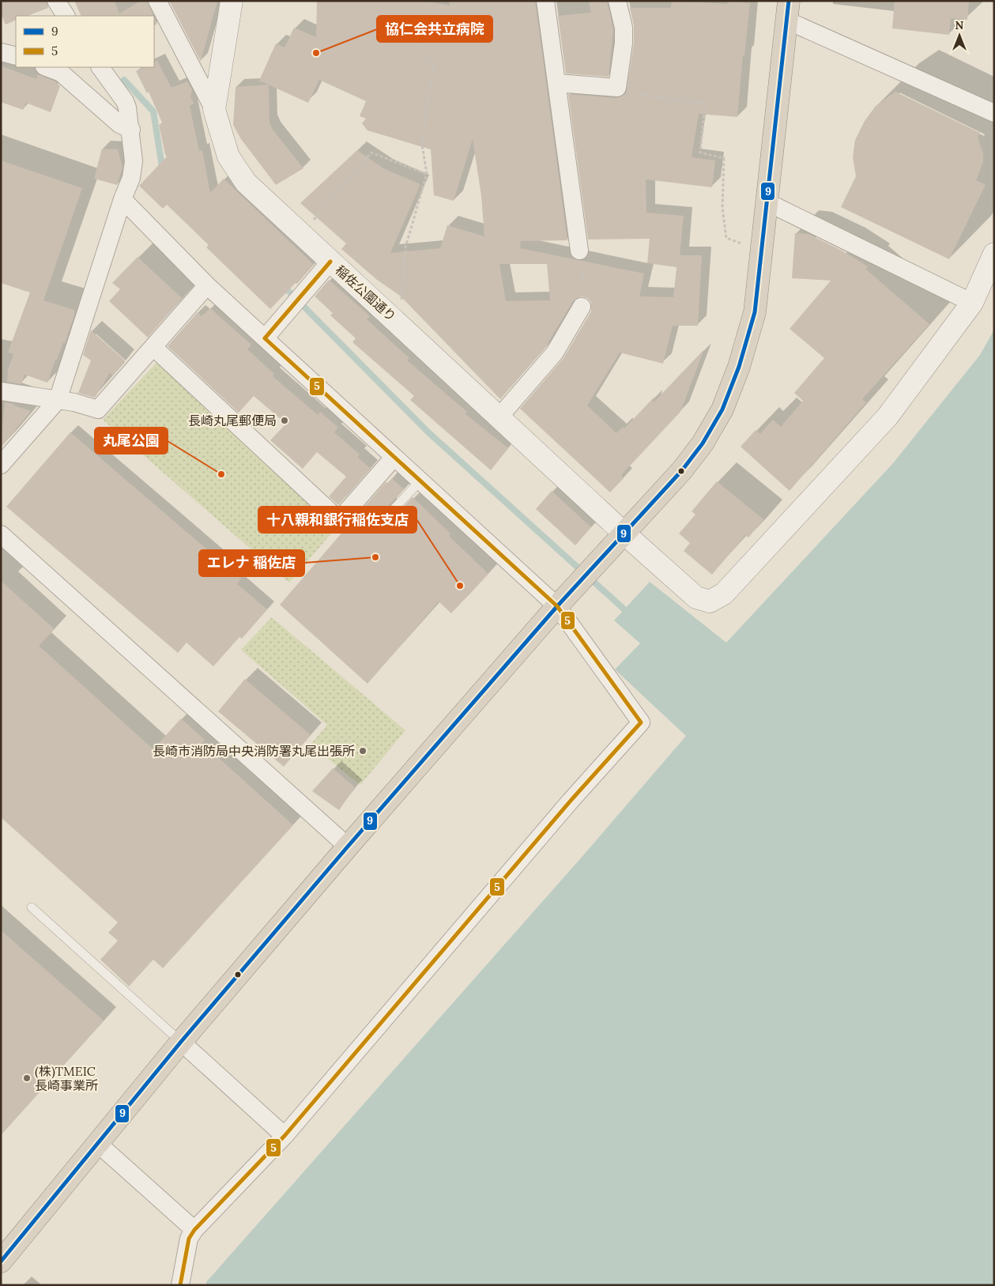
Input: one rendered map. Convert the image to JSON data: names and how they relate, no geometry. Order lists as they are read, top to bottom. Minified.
{"streets":{"street":["稲佐公園通り"]},"places":["協仁会共立病院","長崎丸尾郵便局","丸尾公園","エレナ 稲佐店","十八親和銀行稲佐支店","長崎市消防局中央消防署丸尾出張所","(株)TMEIC 長崎事業所"],"lines":["transit line 9","transit line 5"],"legend":["9","5"],"north":"top"}
